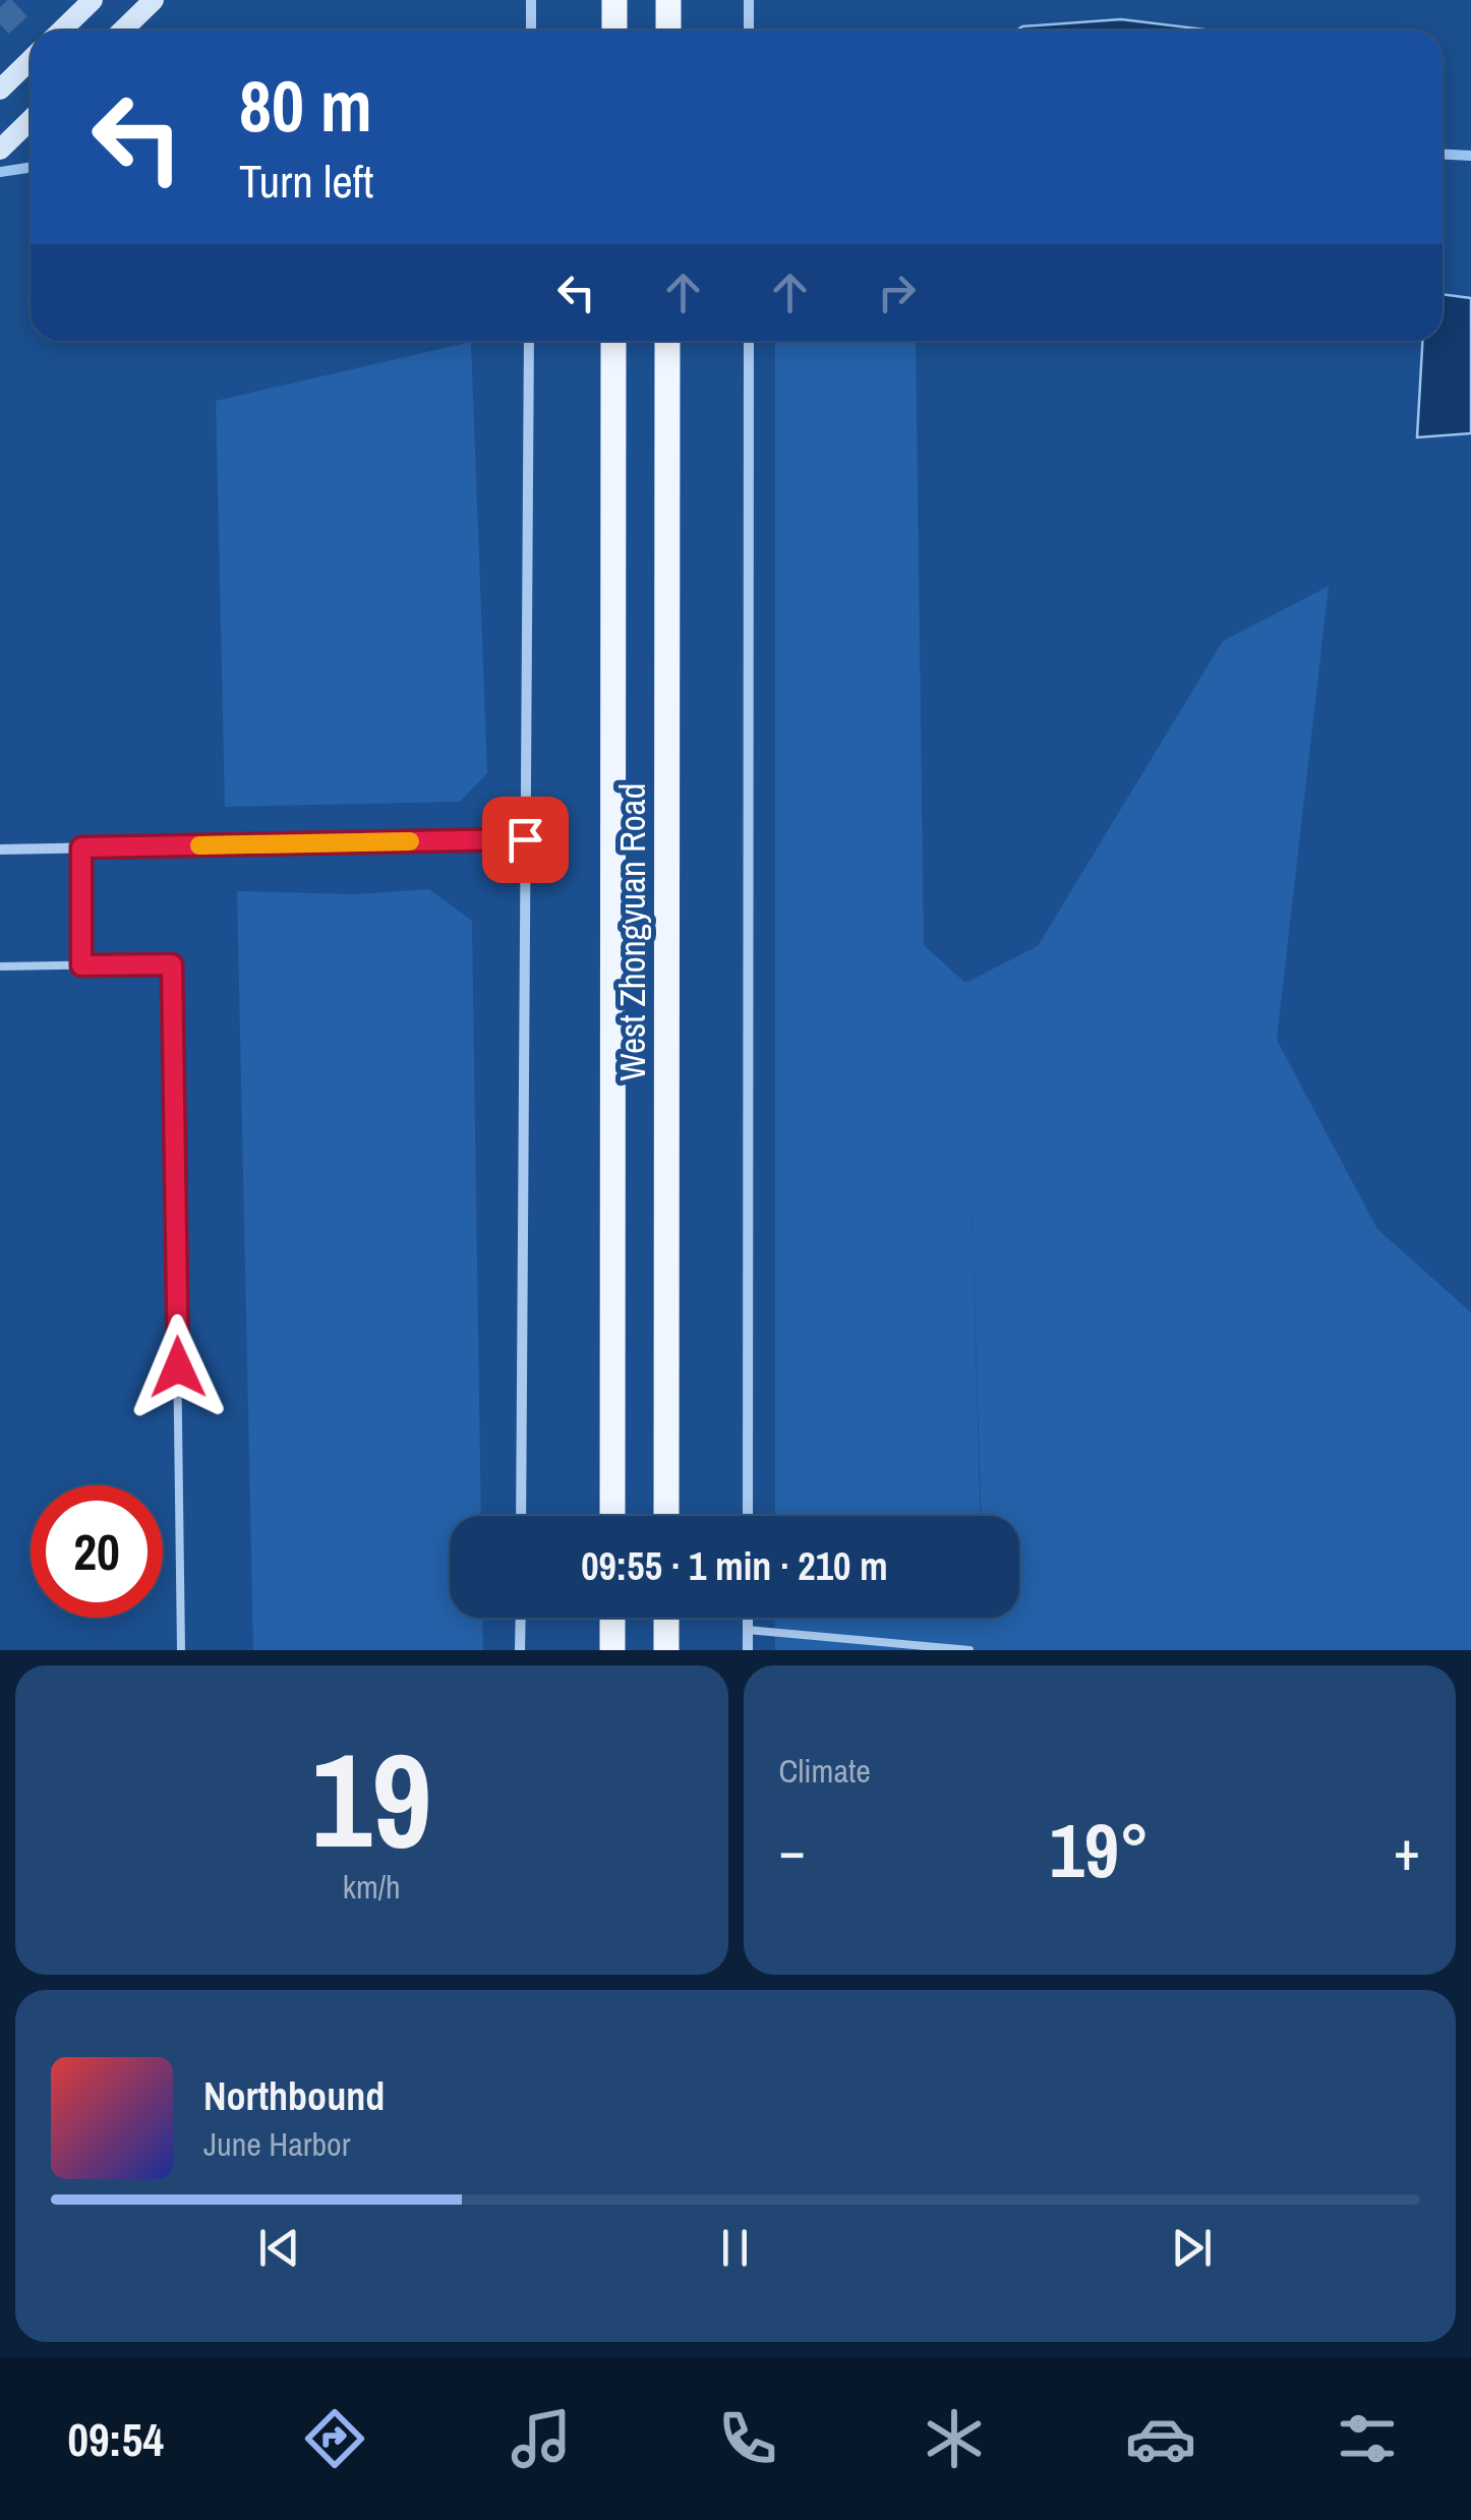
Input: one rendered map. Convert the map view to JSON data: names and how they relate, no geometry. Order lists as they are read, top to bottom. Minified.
{"streets":{"main road":["West Zhongyuan Road"]},"page":{"turn":["80 m","Turn left"],"limit":"20","trip":"09:55 · 1 min · 210 m","tile":[["19","km/h"],"Climate"],"heat":["−","19°","+"],"song":["Northbound","June Harbor"],"tabs":"09:54"}}
